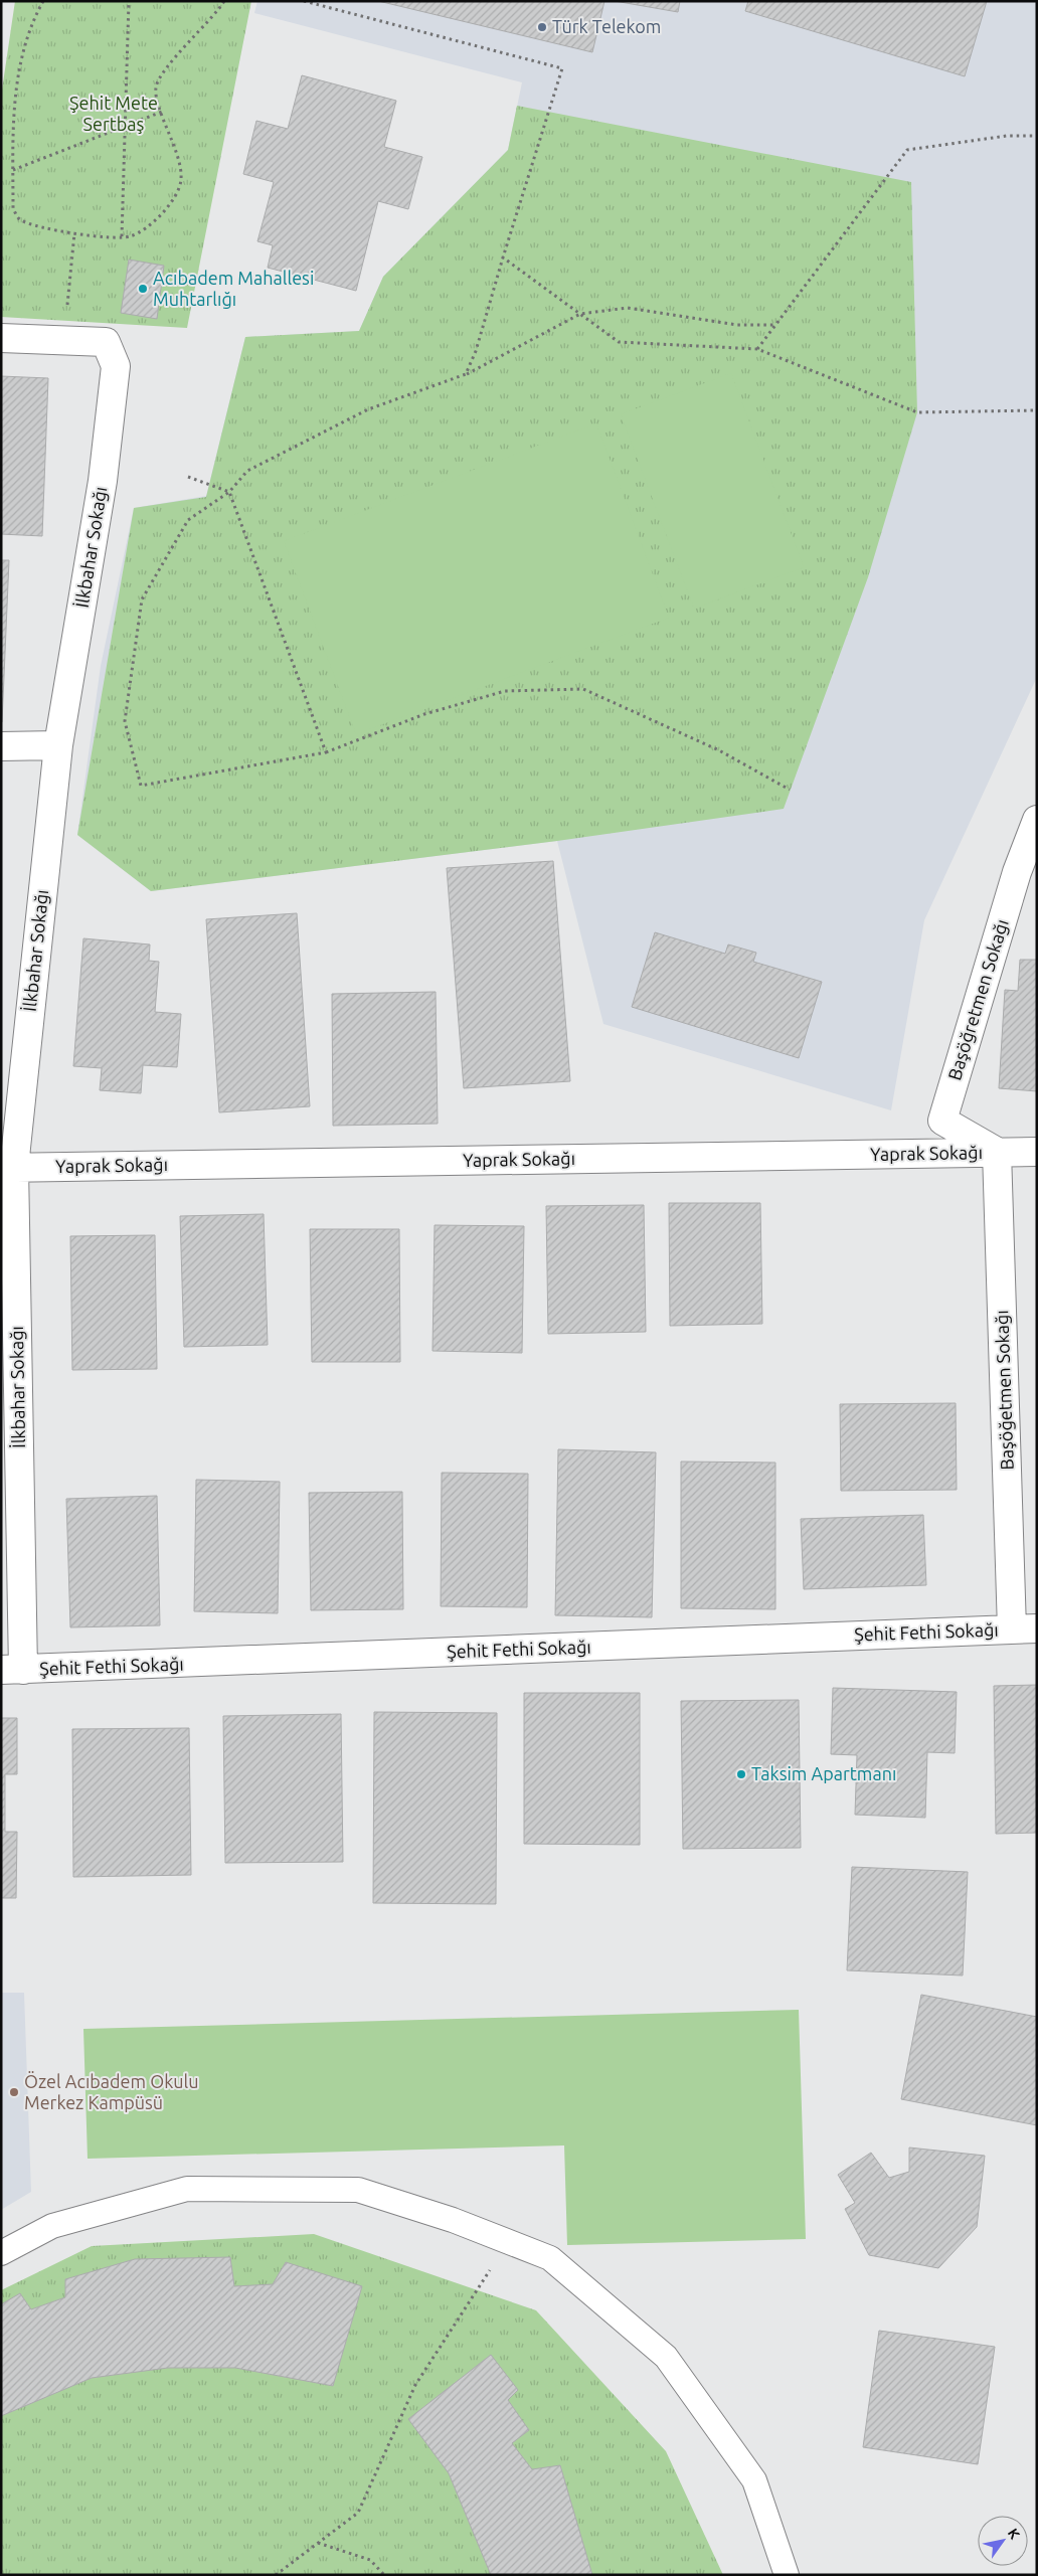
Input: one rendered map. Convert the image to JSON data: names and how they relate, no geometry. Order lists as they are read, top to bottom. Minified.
{"streets":{"street":["İlkbahar Sokağı","Başöğretmen Sokağı","Yaprak Sokağı","Başöğetmen Sokağı","Şehit Fethi Sokağı"]},"crossings":[["İlkbahar Sokağı","Yaprak Sokağı"],["İlkbahar Sokağı","Şehit Fethi Sokağı"],["Başöğretmen Sokağı","Yaprak Sokağı"],["Başöğretmen Sokağı","Başöğetmen Sokağı"],["Yaprak Sokağı","Başöğetmen Sokağı"],["Başöğetmen Sokağı","Şehit Fethi Sokağı"]],"parks":["Şehit Mete Sertbaş"],"places":["Türk Telekom","Acıbadem Mahallesi Muhtarlığı","Taksim Apartmanı","Özel Acıbadem Okulu Merkez Kampüsü"],"north":"top right"}
